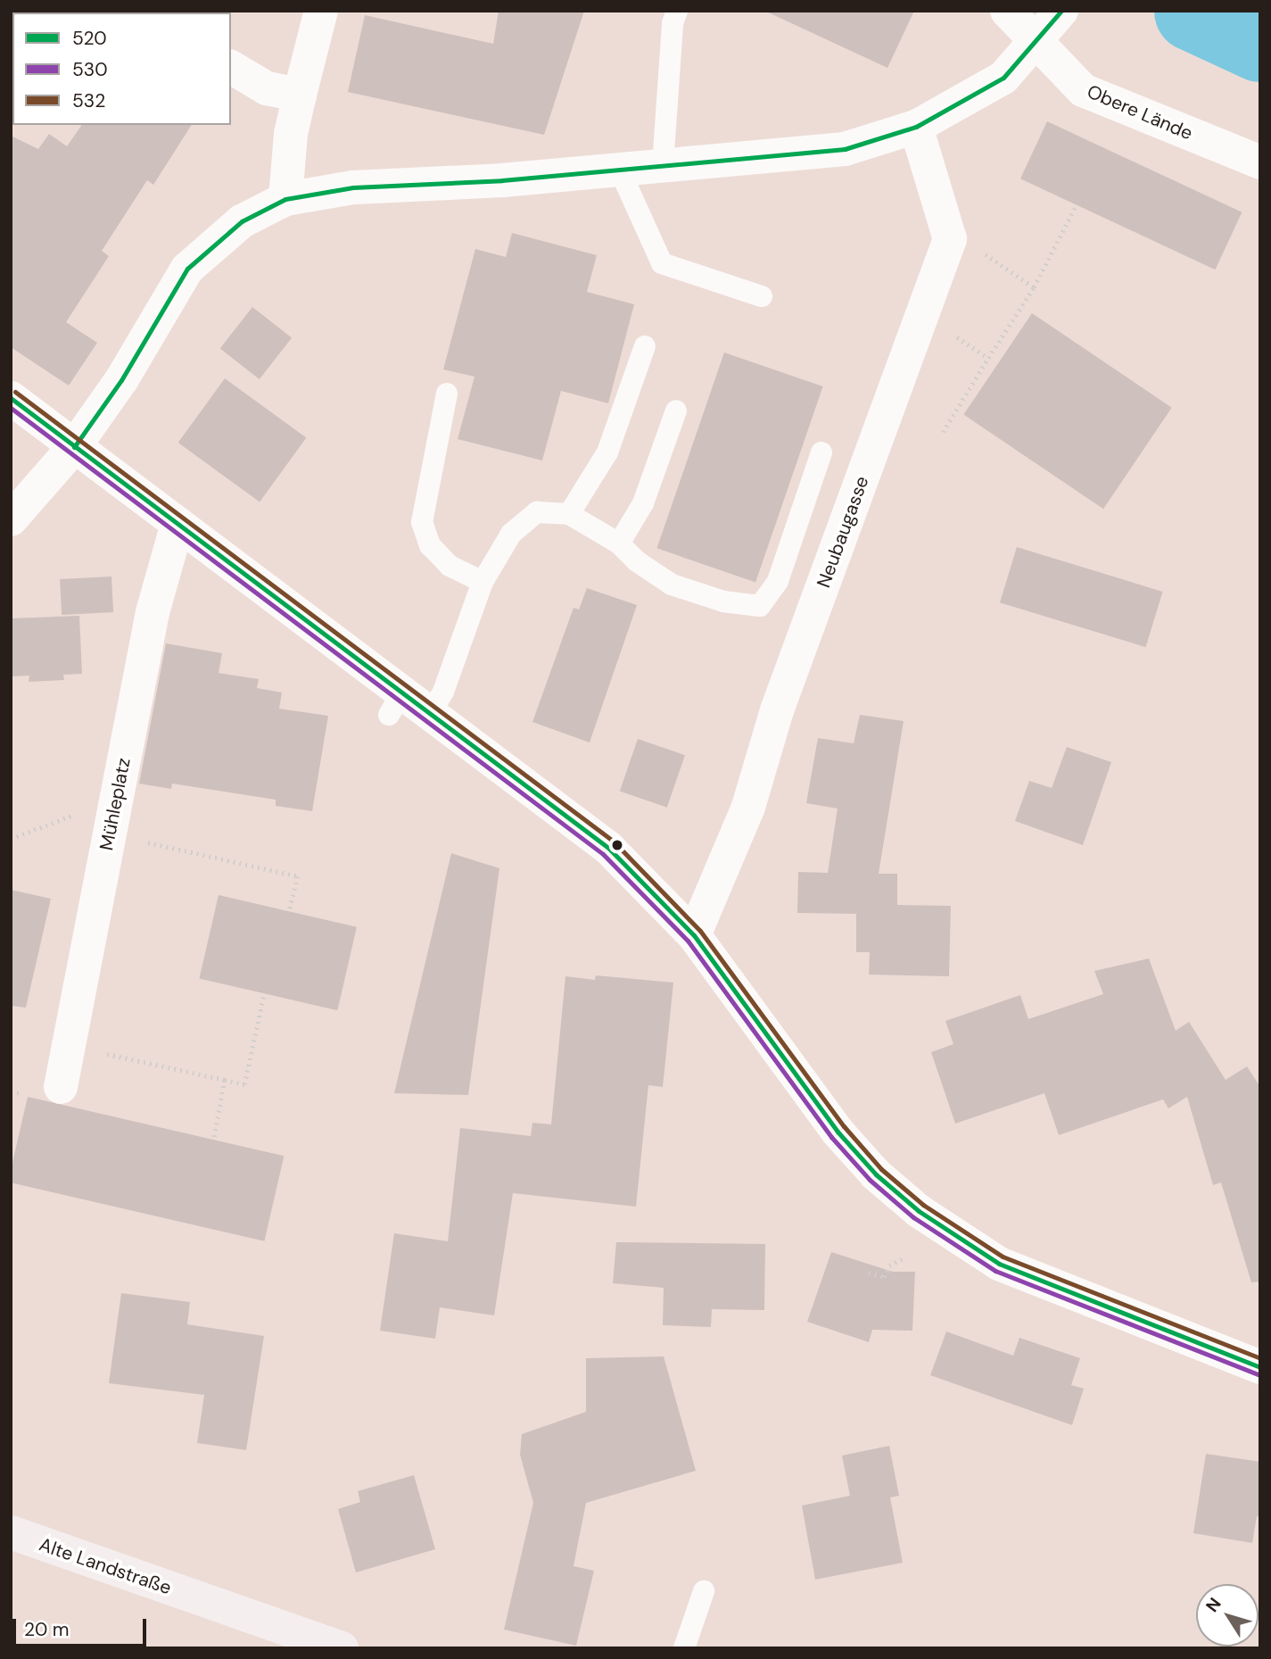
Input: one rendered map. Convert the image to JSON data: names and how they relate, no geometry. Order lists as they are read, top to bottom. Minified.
{"streets":{"main road":["Alte Landstraße"],"street":["Obere Lände","Neubaugasse","Mühleplatz"]},"lines":["transit line 520","transit line 532","transit line 530"],"legend":["520","530","532"],"scale_bar":"20 m","north":"top left"}
